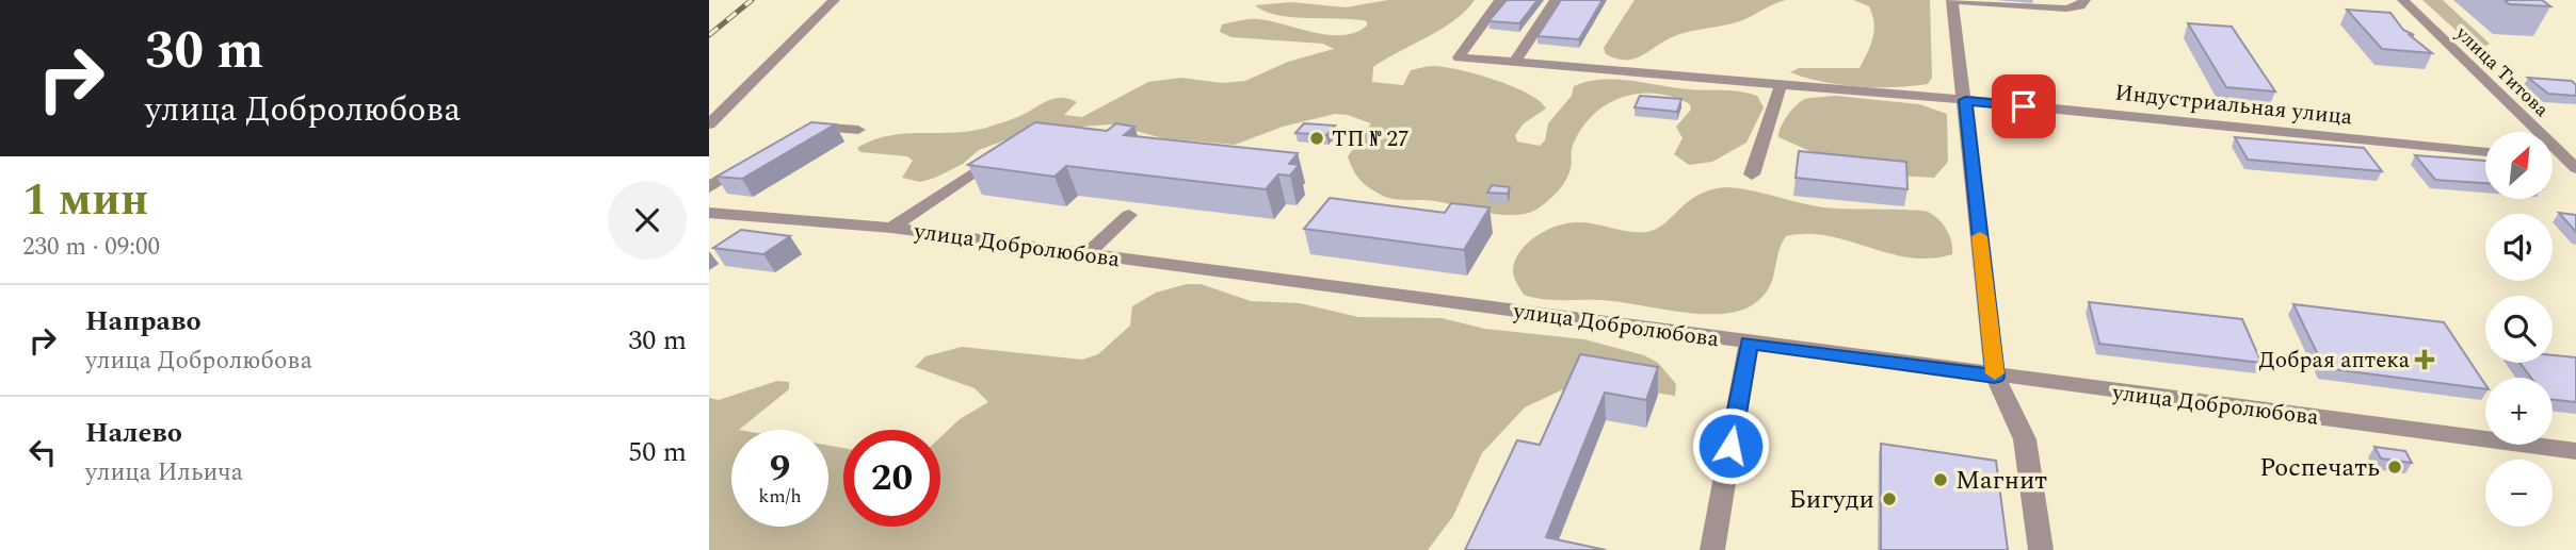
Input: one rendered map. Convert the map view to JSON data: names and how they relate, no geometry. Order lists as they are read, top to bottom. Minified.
{"streets":{"street":["улица Титова","Индустриальная улица","улица Добролюбова"]},"places":{"other":["ТП № 27","Роспечать","Магнит","Бигуди"],"health":["Добрая аптека"]},"north":"top right","page":{"turn":["30 m","улица Добролюбова"],"map_buttons":["+","−"],"heading":["1 мин","230 m · 09:00"],"list":[{"name":"Направо","note":"улица Добролюбова","value":"30 m"},{"name":"Налево","note":"улица Ильича","value":"50 m"}],"speed":"9 km/h","limit":"20"}}
